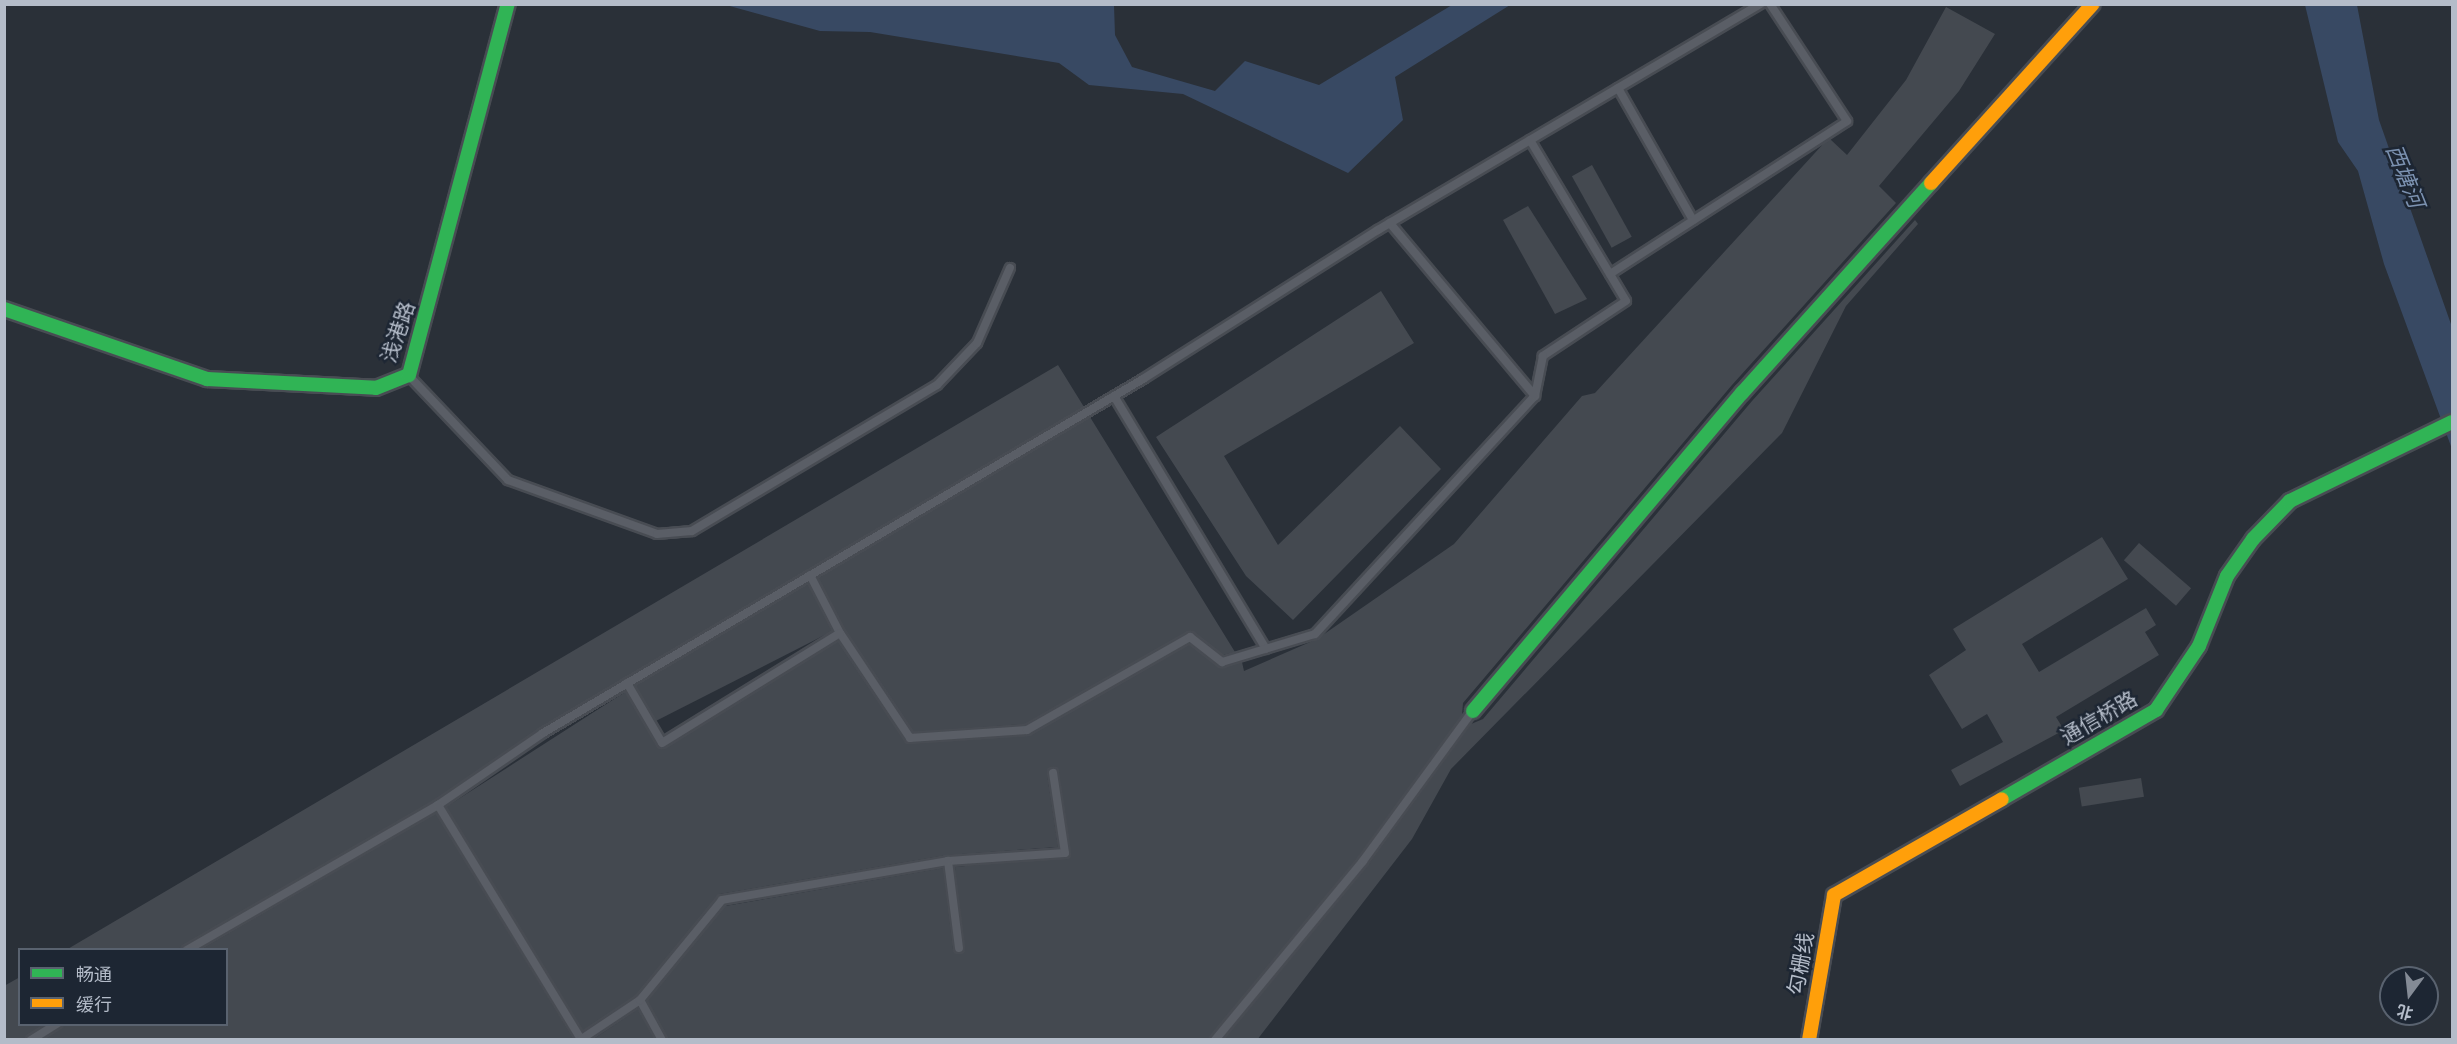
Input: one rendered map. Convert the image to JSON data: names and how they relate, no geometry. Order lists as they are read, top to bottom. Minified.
{"streets":{"street":["浅港路","通信桥路","勾栅线"]},"crossings":[["通信桥路","勾栅线"]],"water":["西塘河"],"legend":["畅通","缓行"],"north":"bottom"}
